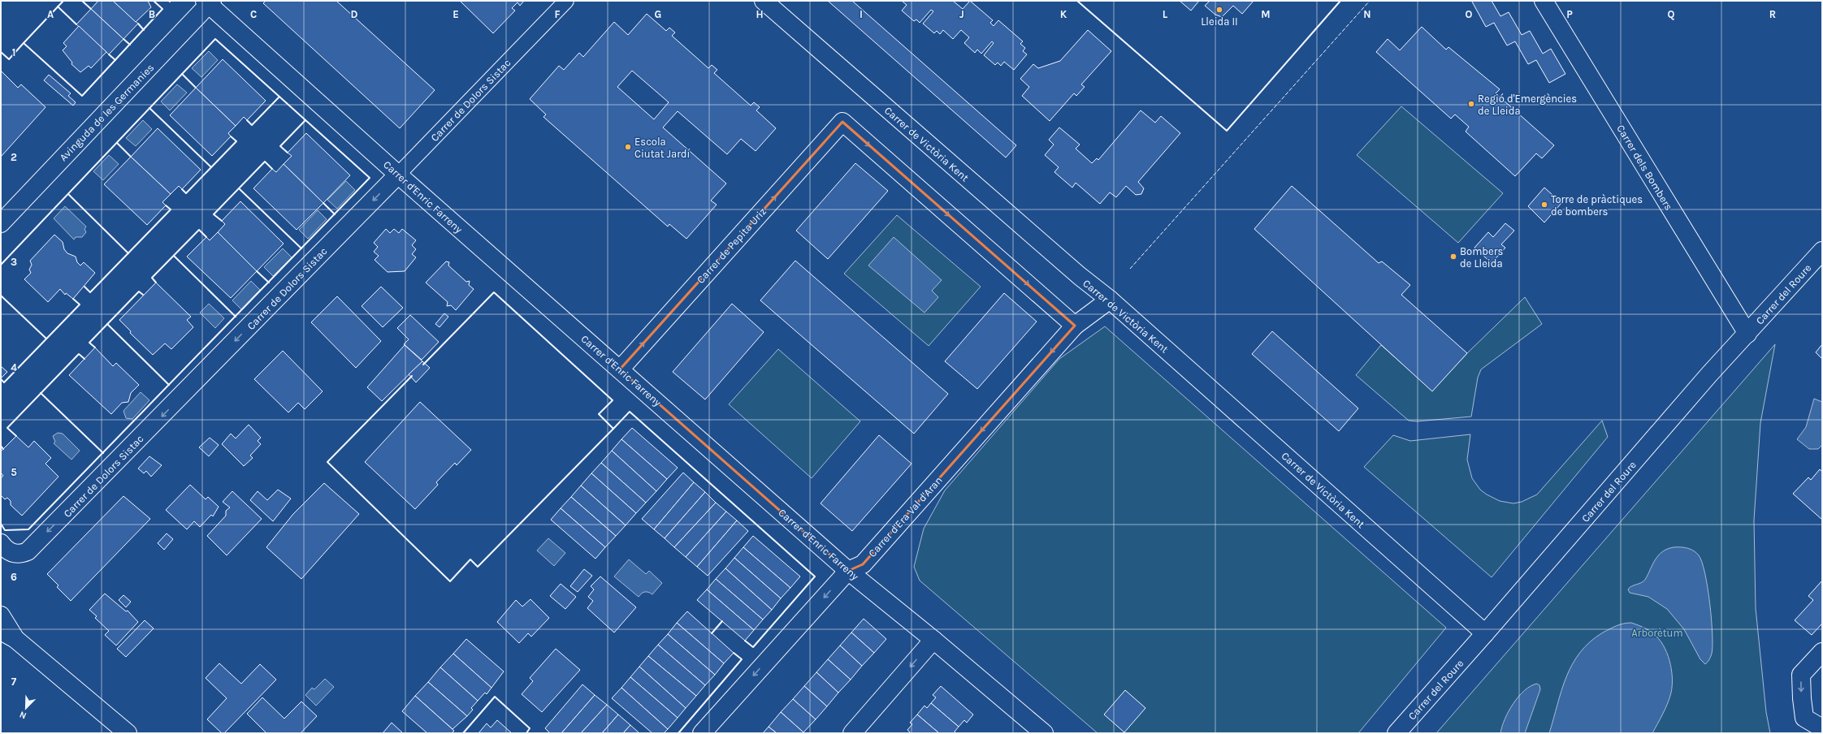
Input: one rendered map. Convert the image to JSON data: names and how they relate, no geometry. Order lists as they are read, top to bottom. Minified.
{"streets":{"street":["Carrer de Dolors Sistac","Avinguda de les Germanies","Carrer de Victòria Kent","Carrer dels Bombers","Carrer d'Enric Farreny","Carrer de Pepita Uriz","Carrer del Roure","Carrer d'Era Val d'Aran"]},"crossings":[["Carrer de Dolors Sistac","Carrer d'Enric Farreny"],["Avinguda de les Germanies","Carrer d'Enric Farreny"],["Carrer de Victòria Kent","Carrer del Roure"],["Carrer de Victòria Kent","Carrer d'Era Val d'Aran"],["Carrer dels Bombers","Carrer del Roure"],["Carrer d'Enric Farreny","Carrer de Pepita Uriz"],["Carrer d'Enric Farreny","Carrer d'Era Val d'Aran"],["Carrer de Pepita Uriz","Carrer d'Era Val d'Aran"]],"one_way":["Carrer de Dolors Sistac","Carrer d'Era Val d'Aran"],"parks":["Arborètum"],"places":["Lleida II","Regió d'Emergències de Lleida","Escola Ciutat Jardí","Torre de pràctiques de bombers","Bombers de Lleida"],"north":"bottom left","grid":{"columns":["A","B","C","D","E","F","G","H","I","J","K","L","M","N","O","P","Q","R"],"rows":["1","2","3","4","5","6","7"]}}
